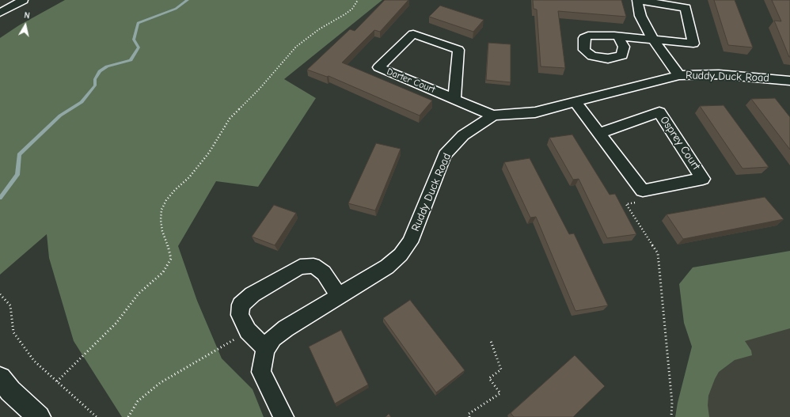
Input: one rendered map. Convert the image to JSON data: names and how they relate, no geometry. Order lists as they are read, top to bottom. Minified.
{"streets":{"street":["Ruddy Duck Road","Darter Court","Osprey Court"]},"crossings":[["Ruddy Duck Road","Darter Court"]],"north":"top"}
